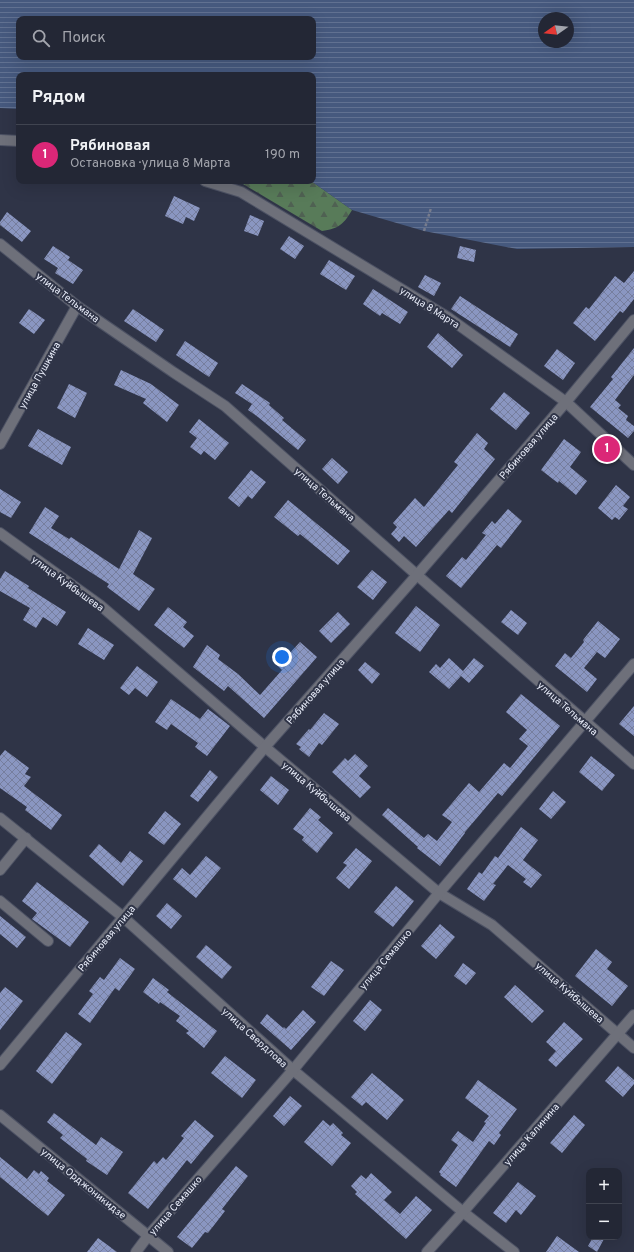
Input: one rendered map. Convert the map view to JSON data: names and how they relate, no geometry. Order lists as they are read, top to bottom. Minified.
{"streets":{"street":["улица Тельмана","улица 8 Марта","улица Пушкина","Рябиновая улица","улица Куйбышева","улица Семашко","улица Свердлова","улица Калинина","улица Орджоникидзе"]},"crossings":[["улица Тельмана","улица Пушкина"],["улица Тельмана","Рябиновая улица"],["улица Тельмана","улица Семашко"],["улица 8 Марта","Рябиновая улица"],["Рябиновая улица","улица Куйбышева"],["Рябиновая улица","улица Свердлова"],["улица Куйбышева","улица Семашко"],["улица Куйбышева","улица Калинина"],["улица Семашко","улица Свердлова"],["улица Семашко","улица Орджоникидзе"],["улица Свердлова","улица Калинина"]],"north":"left","page":{"search":"Поиск","heading":"Рядом","list":[{"mark":"1","name":"Рябиновая","note":"Остановка · улица 8 Марта","value":"190 m"}],"pins":"1","map_buttons":["+","−"]}}
